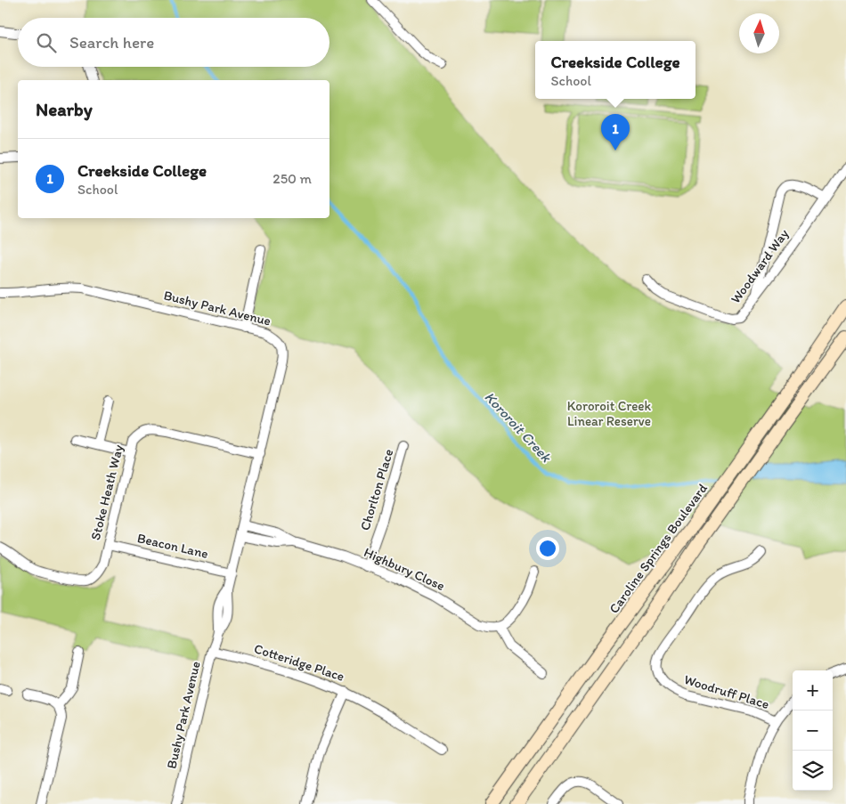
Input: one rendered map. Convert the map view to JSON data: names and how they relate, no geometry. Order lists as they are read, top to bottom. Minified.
{"streets":{"main road":["Caroline Springs Boulevard"],"street":["Woodward Way","Bushy Park Avenue","Chorlton Place","Stoke Heath Way","Beacon Lane","Highbury Close","Cotteridge Place","Woodruff Place"]},"crossings":[["Bushy Park Avenue","Stoke Heath Way"],["Bushy Park Avenue","Beacon Lane"],["Bushy Park Avenue","Highbury Close"],["Bushy Park Avenue","Cotteridge Place"],["Chorlton Place","Highbury Close"],["Stoke Heath Way","Beacon Lane"]],"water":["Kororoit Creek"],"parks":["Kororoit Creek Linear Reserve"],"north":"top","page":{"search":"Search here","popup":["Creekside College","School"],"heading":"Nearby","pins":"1","list":[{"mark":"1","name":"Creekside College","note":"School","value":"250 m"}],"map_buttons":["+","−"]}}
